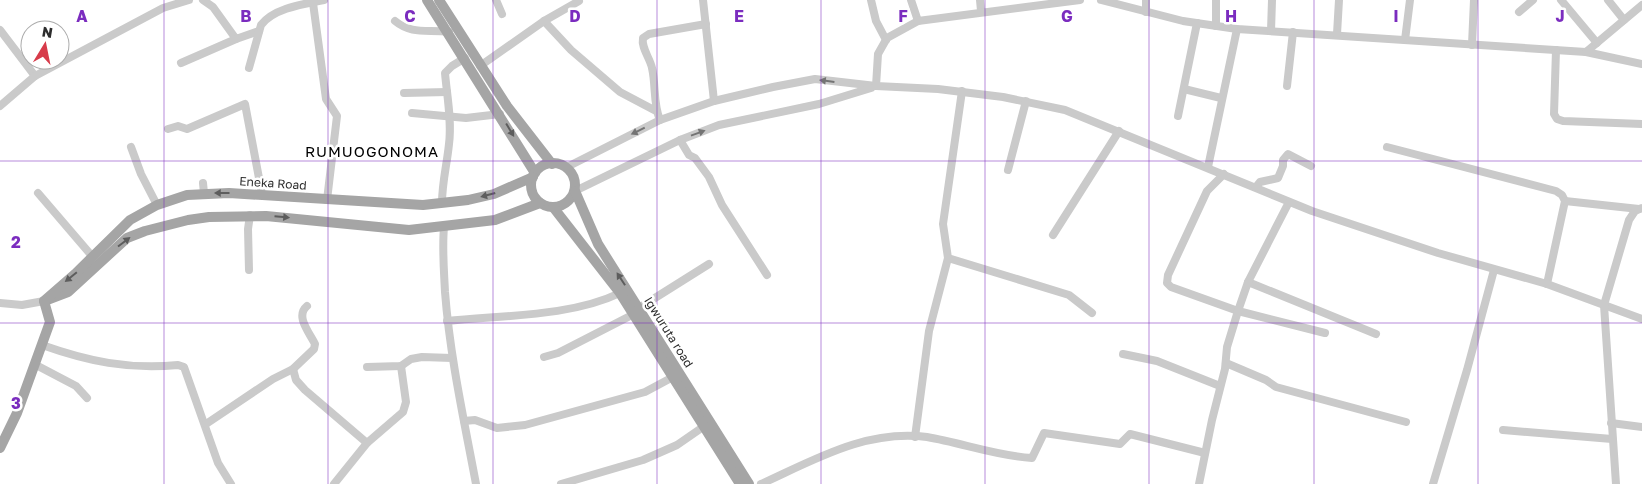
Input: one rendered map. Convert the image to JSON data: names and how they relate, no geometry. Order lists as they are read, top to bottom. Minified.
{"streets":{"main road":["Eneka Road","Igwuruta road"]},"crossings":[["Eneka Road","Igwuruta road"]],"districts":["RUMUOGONOMA"],"north":"top","grid":{"columns":["A","B","C","D","E","F","G","H","I","J"],"rows":["2","3"]}}
